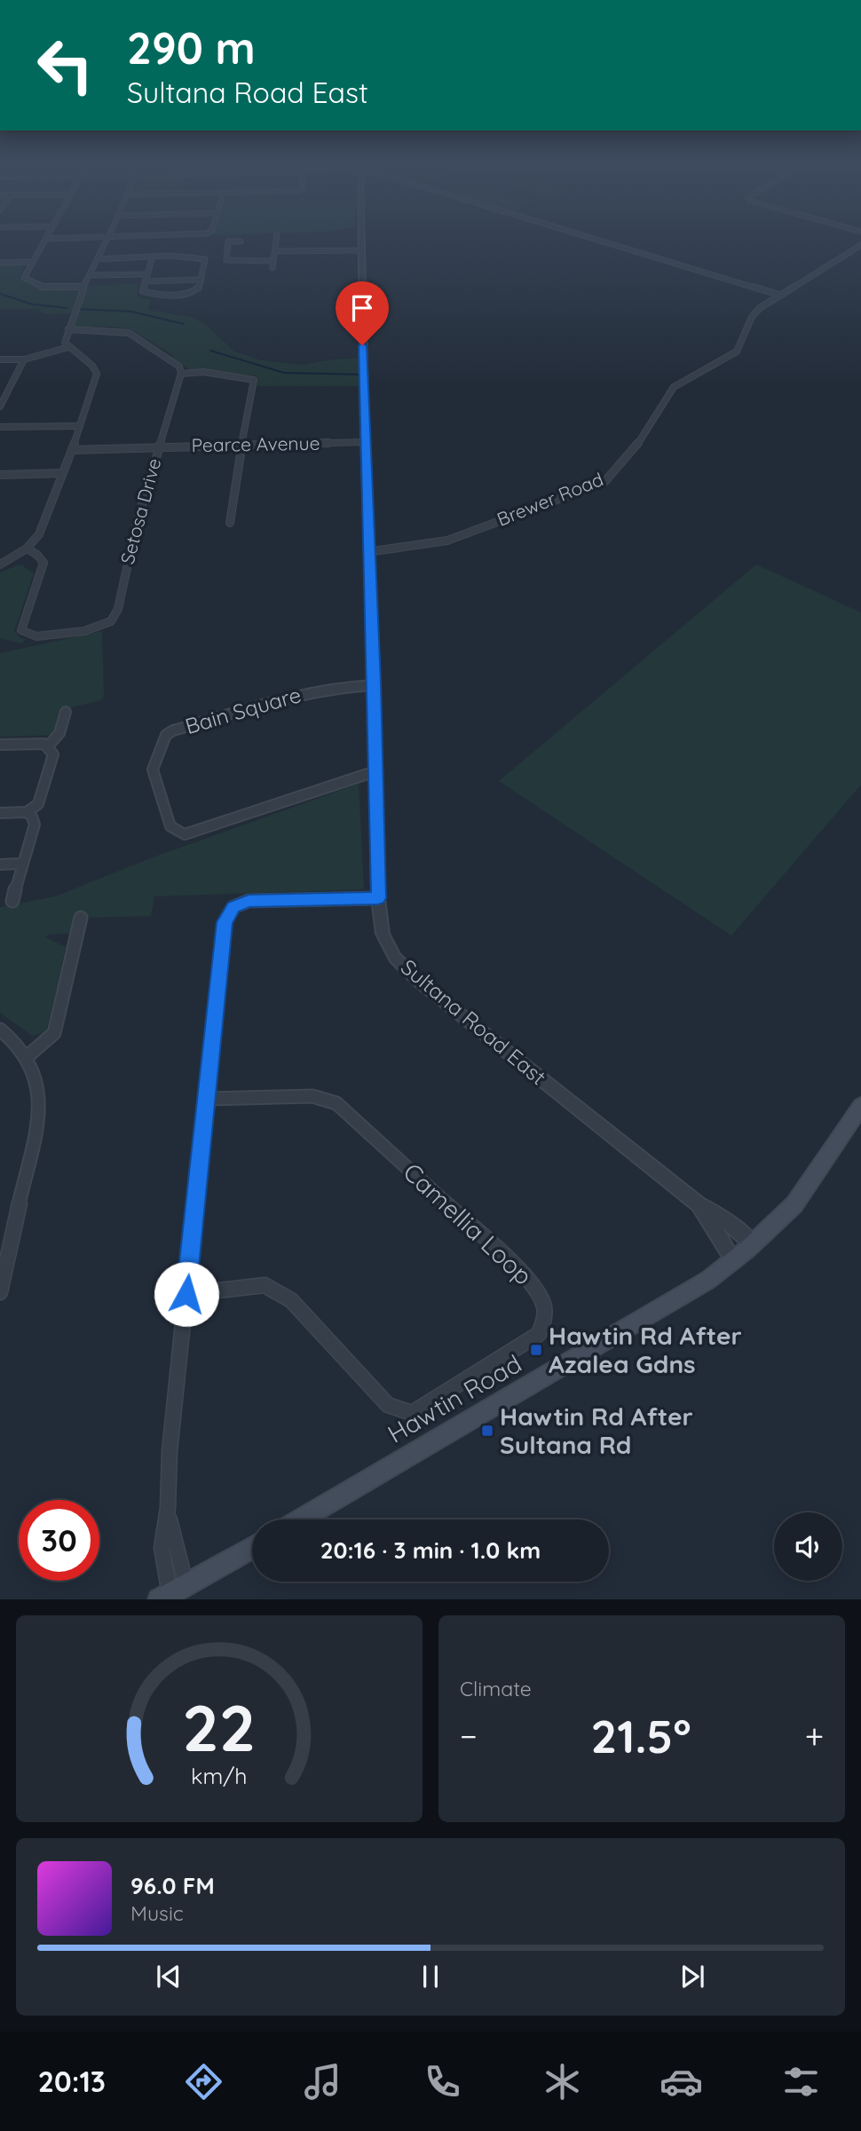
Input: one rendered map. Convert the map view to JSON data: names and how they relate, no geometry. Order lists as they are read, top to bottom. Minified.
{"streets":{"main road":["Hawtin Road"],"street":["Pearce Avenue","Brewer Road","Setosa Drive","Bain Square","Sultana Road East","Camellia Loop"]},"crossings":[["Pearce Avenue","Setosa Drive"],["Pearce Avenue","Sultana Road East"],["Brewer Road","Sultana Road East"],["Bain Square","Sultana Road East"],["Sultana Road East","Hawtin Road"]],"places":{"transit":["Hawtin Rd After Azalea Gdns","Hawtin Rd After Sultana Rd"]},"page":{"turn":["290 m","Sultana Road East"],"limit":"30","trip":"20:16 · 3 min · 1.0 km","tile":"Climate","heat":["−","21.5°","+"],"song":["96.0 FM","Music"],"tabs":"20:13","gauge":["22","km/h"]}}
